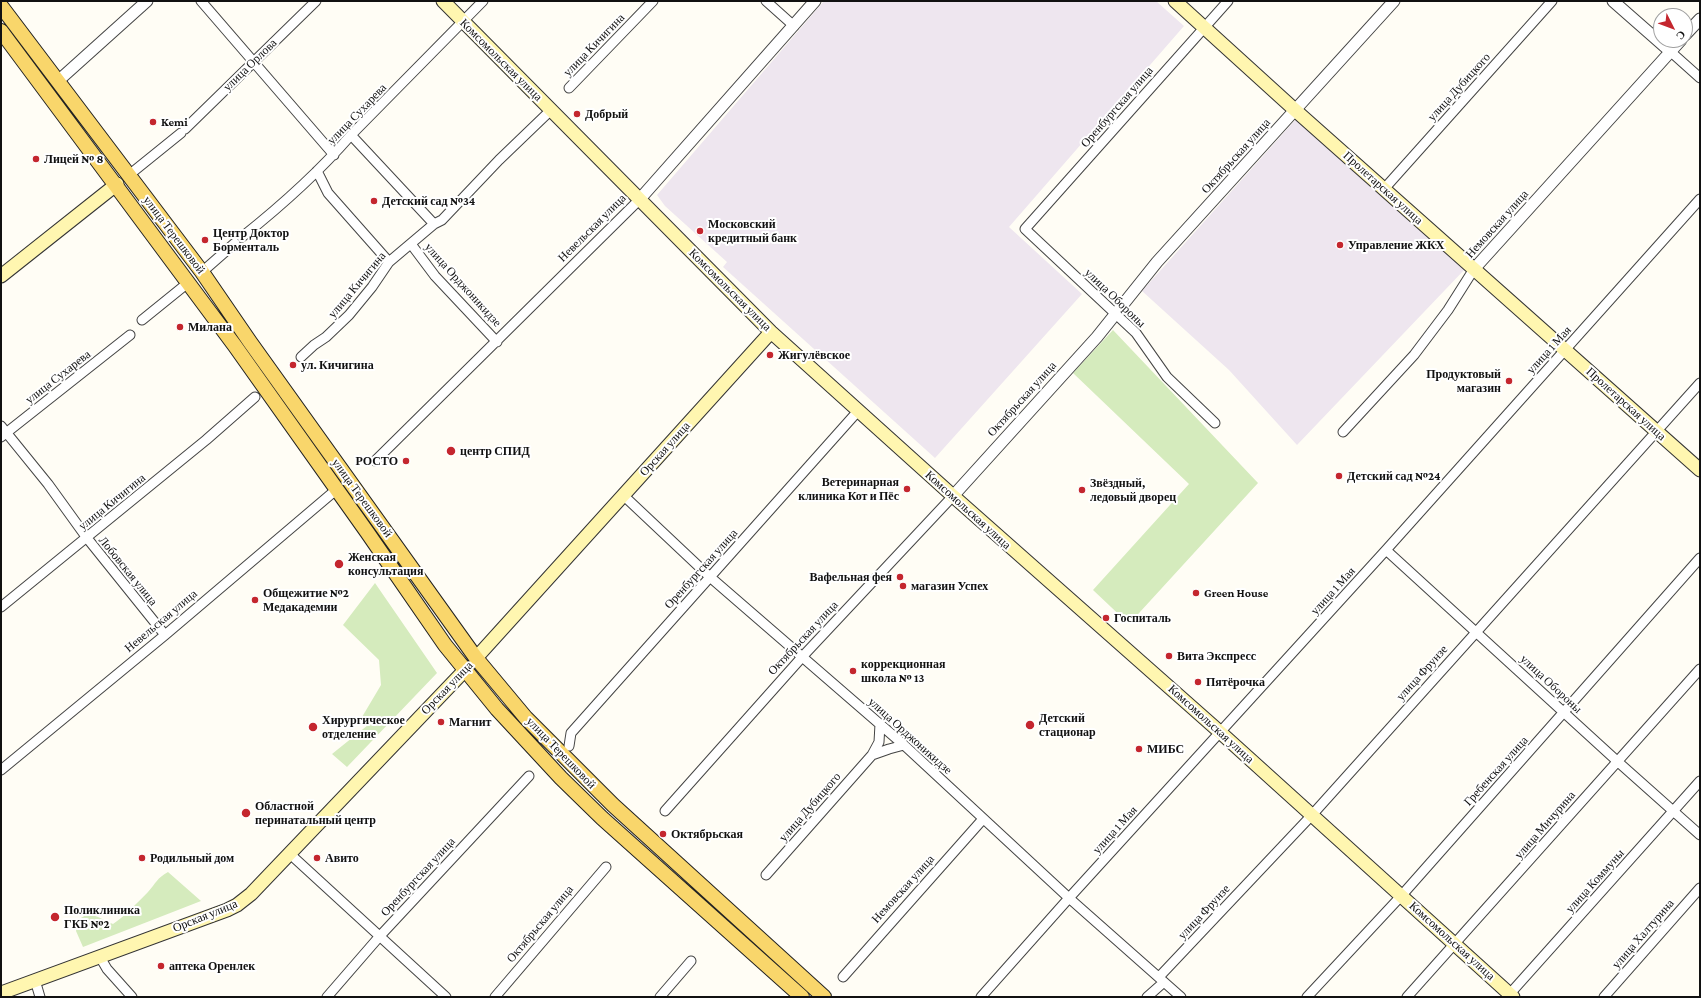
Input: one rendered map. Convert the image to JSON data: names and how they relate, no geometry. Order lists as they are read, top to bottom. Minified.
{"streets":{"main road":["Комсомольская улица","Пролетарская улица","улица Терешковой","Орская улица"],"street":["улица Кичигина","улица Орлова","улица Дубицкого","Оренбургская улица","улица Сухарева","Октябрьская улица","Немовская улица","Невельская улица","улица Орджоникидзе","улица Обороны","улица 1 Мая","Лобовская улица","улица Фрунзе","Гребенская улица","улица Мичурина","улица Коммуны","улица Халтурина"]},"crossings":[["улица Кичигина","Комсомольская улица"],["улица Кичигина","улица Орджоникидзе"],["улица Кичигина","Лобовская улица"],["Комсомольская улица","Оренбургская улица"],["Комсомольская улица","улица Сухарева"],["Комсомольская улица","Октябрьская улица"],["Комсомольская улица","Невельская улица"],["Комсомольская улица","улица 1 Мая"],["Комсомольская улица","Орская улица"],["Комсомольская улица","улица Фрунзе"],["Комсомольская улица","Гребенская улица"],["Комсомольская улица","улица Мичурина"],["Комсомольская улица","улица Коммуны"],["улица Орлова","улица Терешковой"],["улица Дубицкого","Пролетарская улица"],["улица Дубицкого","улица Орджоникидзе"],["Оренбургская улица","Пролетарская улица"],["Оренбургская улица","улица Орджоникидзе"],["Оренбургская улица","улица Обороны"],["улица Сухарева","улица Терешковой"],["улица Сухарева","улица Орджоникидзе"],["улица Сухарева","Лобовская улица"],["Октябрьская улица","Пролетарская улица"],["Октябрьская улица","улица Орджоникидзе"],["Октябрьская улица","улица Обороны"],["Пролетарская улица","Немовская улица"],["Пролетарская улица","улица 1 Мая"],["Пролетарская улица","улица Фрунзе"],["Немовская улица","улица Орджоникидзе"],["Невельская улица","улица Терешковой"],["Невельская улица","улица Орджоникидзе"],["Невельская улица","Лобовская улица"],["улица Терешковой","Орская улица"],["улица Орджоникидзе","улица 1 Мая"],["улица Орджоникидзе","Орская улица"],["улица Орджоникидзе","улица Фрунзе"],["улица Обороны","улица 1 Мая"],["улица Обороны","улица Фрунзе"],["улица Обороны","Гребенская улица"],["улица Обороны","улица Мичурина"],["улица Обороны","улица Коммуны"]],"places":["Добрый","Kemi","Лицей № 8","Детский сад №34","Московский кредитный банк","Центр Доктор Борменталь","Управление ЖКХ","Милана","Жигулёвское","ул. Кичигина","Продуктовый магазин","центр СПИД","РОСТО","Детский сад №24","Ветеринарная клиника Кот и Пёс","Звёздный, ледовый дворец","Женская консультация","Вафельная фея","магазин Успех","Green House","Общежитие №2 Медакадемии","Госпиталь","Вита Экспресс","коррекционная школа № 13","Пятёрочка","Магнит","Детский стационар","Хирургическое отделение","МИБС","Областной перинатальный центр","Октябрьская","Родильный дом","Авито","Поликлиника ГКБ №2","аптека Оренлек"],"north":"bottom right"}
